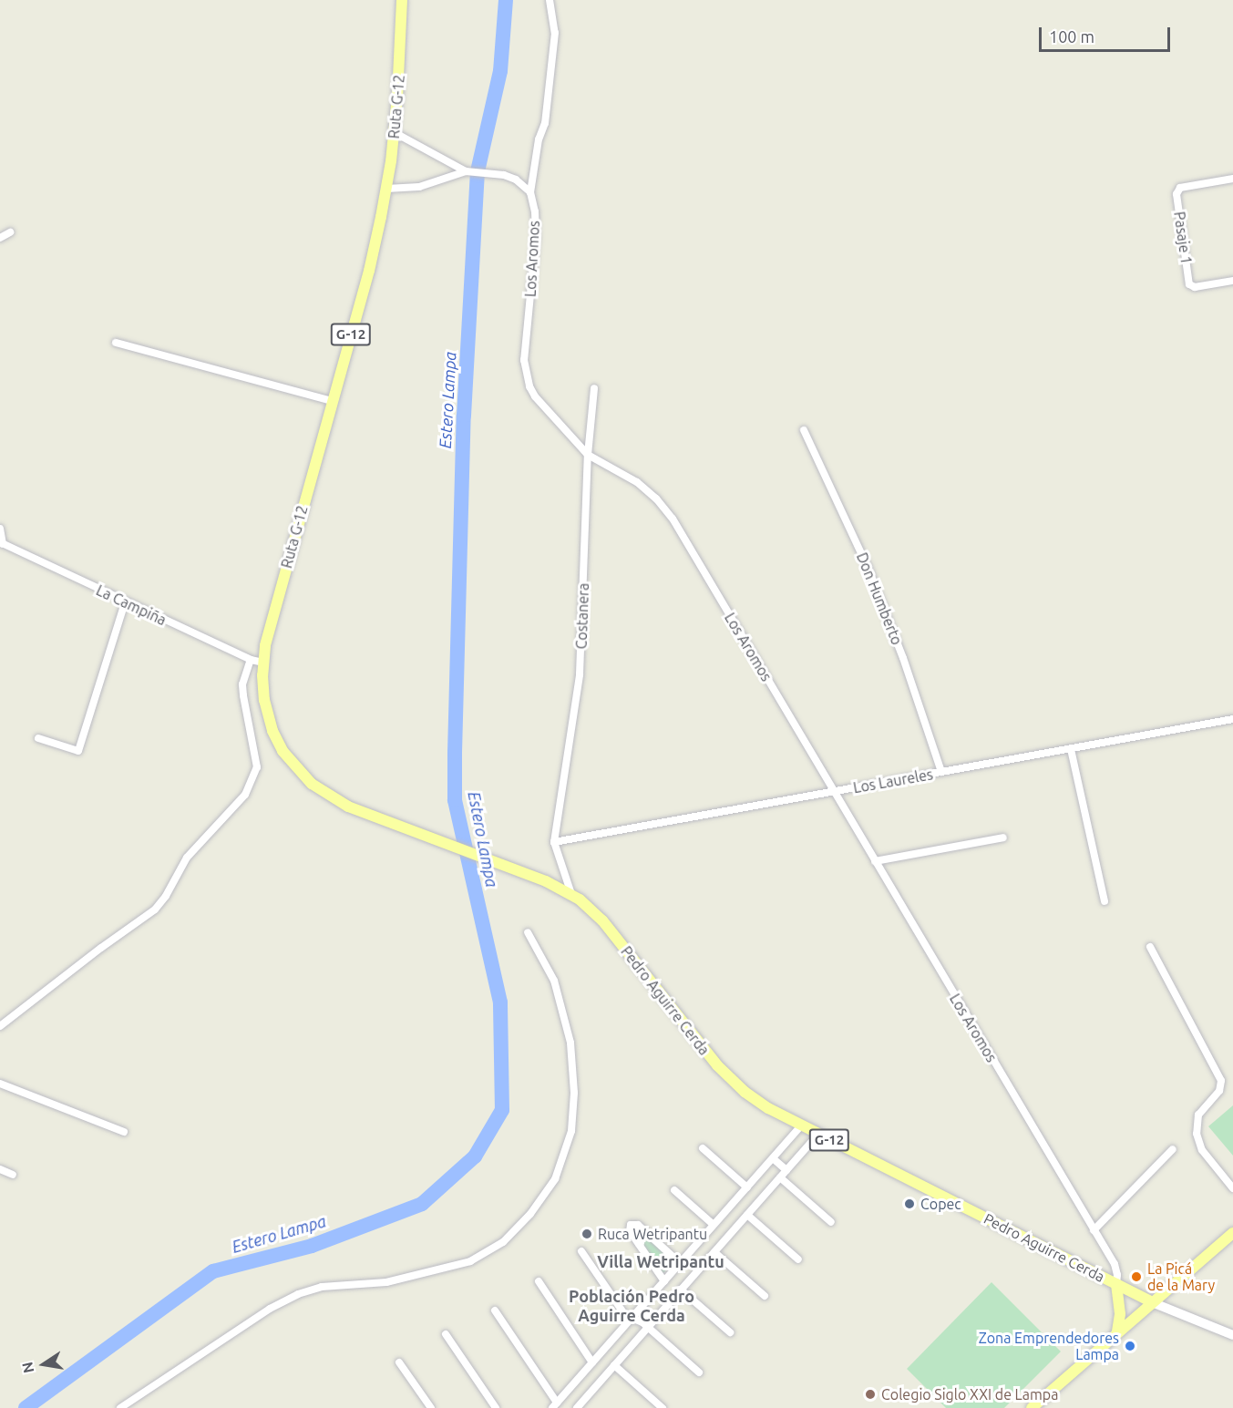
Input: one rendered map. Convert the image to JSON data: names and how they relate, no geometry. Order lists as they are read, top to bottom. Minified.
{"streets":{"main road":["Ruta G-12","G-12","Pedro Aguirre Cerda"],"street":["Pasaje 1","Los Aromos","Don Humberto","La Campiña","Costanera","Los Laureles"]},"crossings":[["Ruta G-12","La Campiña"],["Ruta G-12","Pedro Aguirre Cerda"],["Los Aromos","Costanera"],["Los Aromos","Los Laureles"],["Los Aromos","Pedro Aguirre Cerda"],["Don Humberto","Los Laureles"],["Costanera","Los Laureles"]],"districts":["Villa Wetripantu","Población Pedro Aguirre Cerda"],"water":["Estero Lampa"],"places":["Copec","Ruca Wetripantu","La Picá de la Mary","Zona Emprendedores Lampa","Colegio Siglo XXI de Lampa"],"scale_bar":"100 m","north":"left"}
